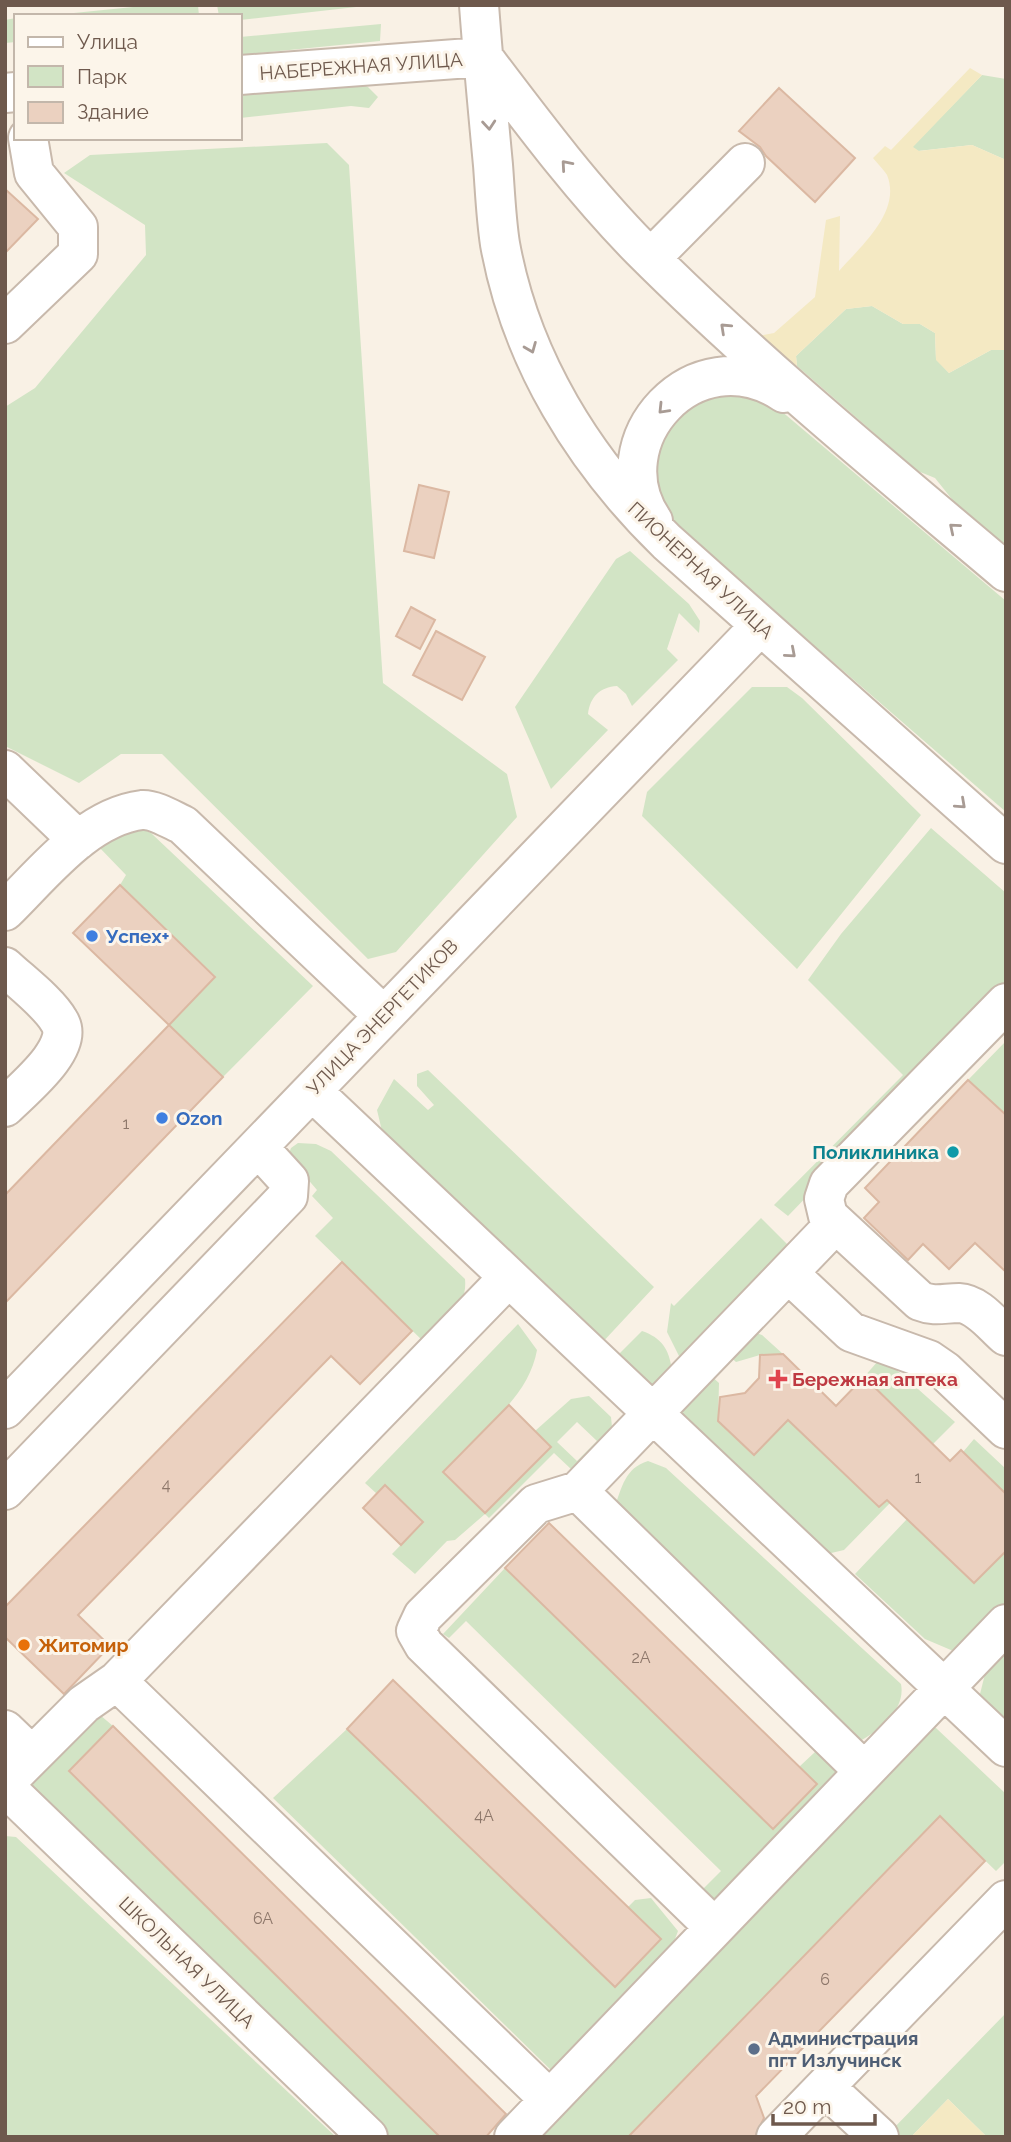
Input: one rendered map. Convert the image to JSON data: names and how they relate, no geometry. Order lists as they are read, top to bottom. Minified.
{"streets":{"street":["НАБЕРЕЖНАЯ УЛИЦА","ПИОНЕРНАЯ УЛИЦА","УЛИЦА ЭНЕРГЕТИКОВ","ШКОЛЬНАЯ УЛИЦА"]},"crossings":[["НАБЕРЕЖНАЯ УЛИЦА","ПИОНЕРНАЯ УЛИЦА"],["ПИОНЕРНАЯ УЛИЦА","УЛИЦА ЭНЕРГЕТИКОВ"]],"places":{"other":["Успех+","Ozon","Поликлиника","Житомир","Администрация пгт Излучинск"],"health":["Бережная аптека"]},"house_numbers":["1","1","4","2А","4А","6А","6"],"legend":["Улица","Парк","Здание"],"scale_bar":"20 m"}
